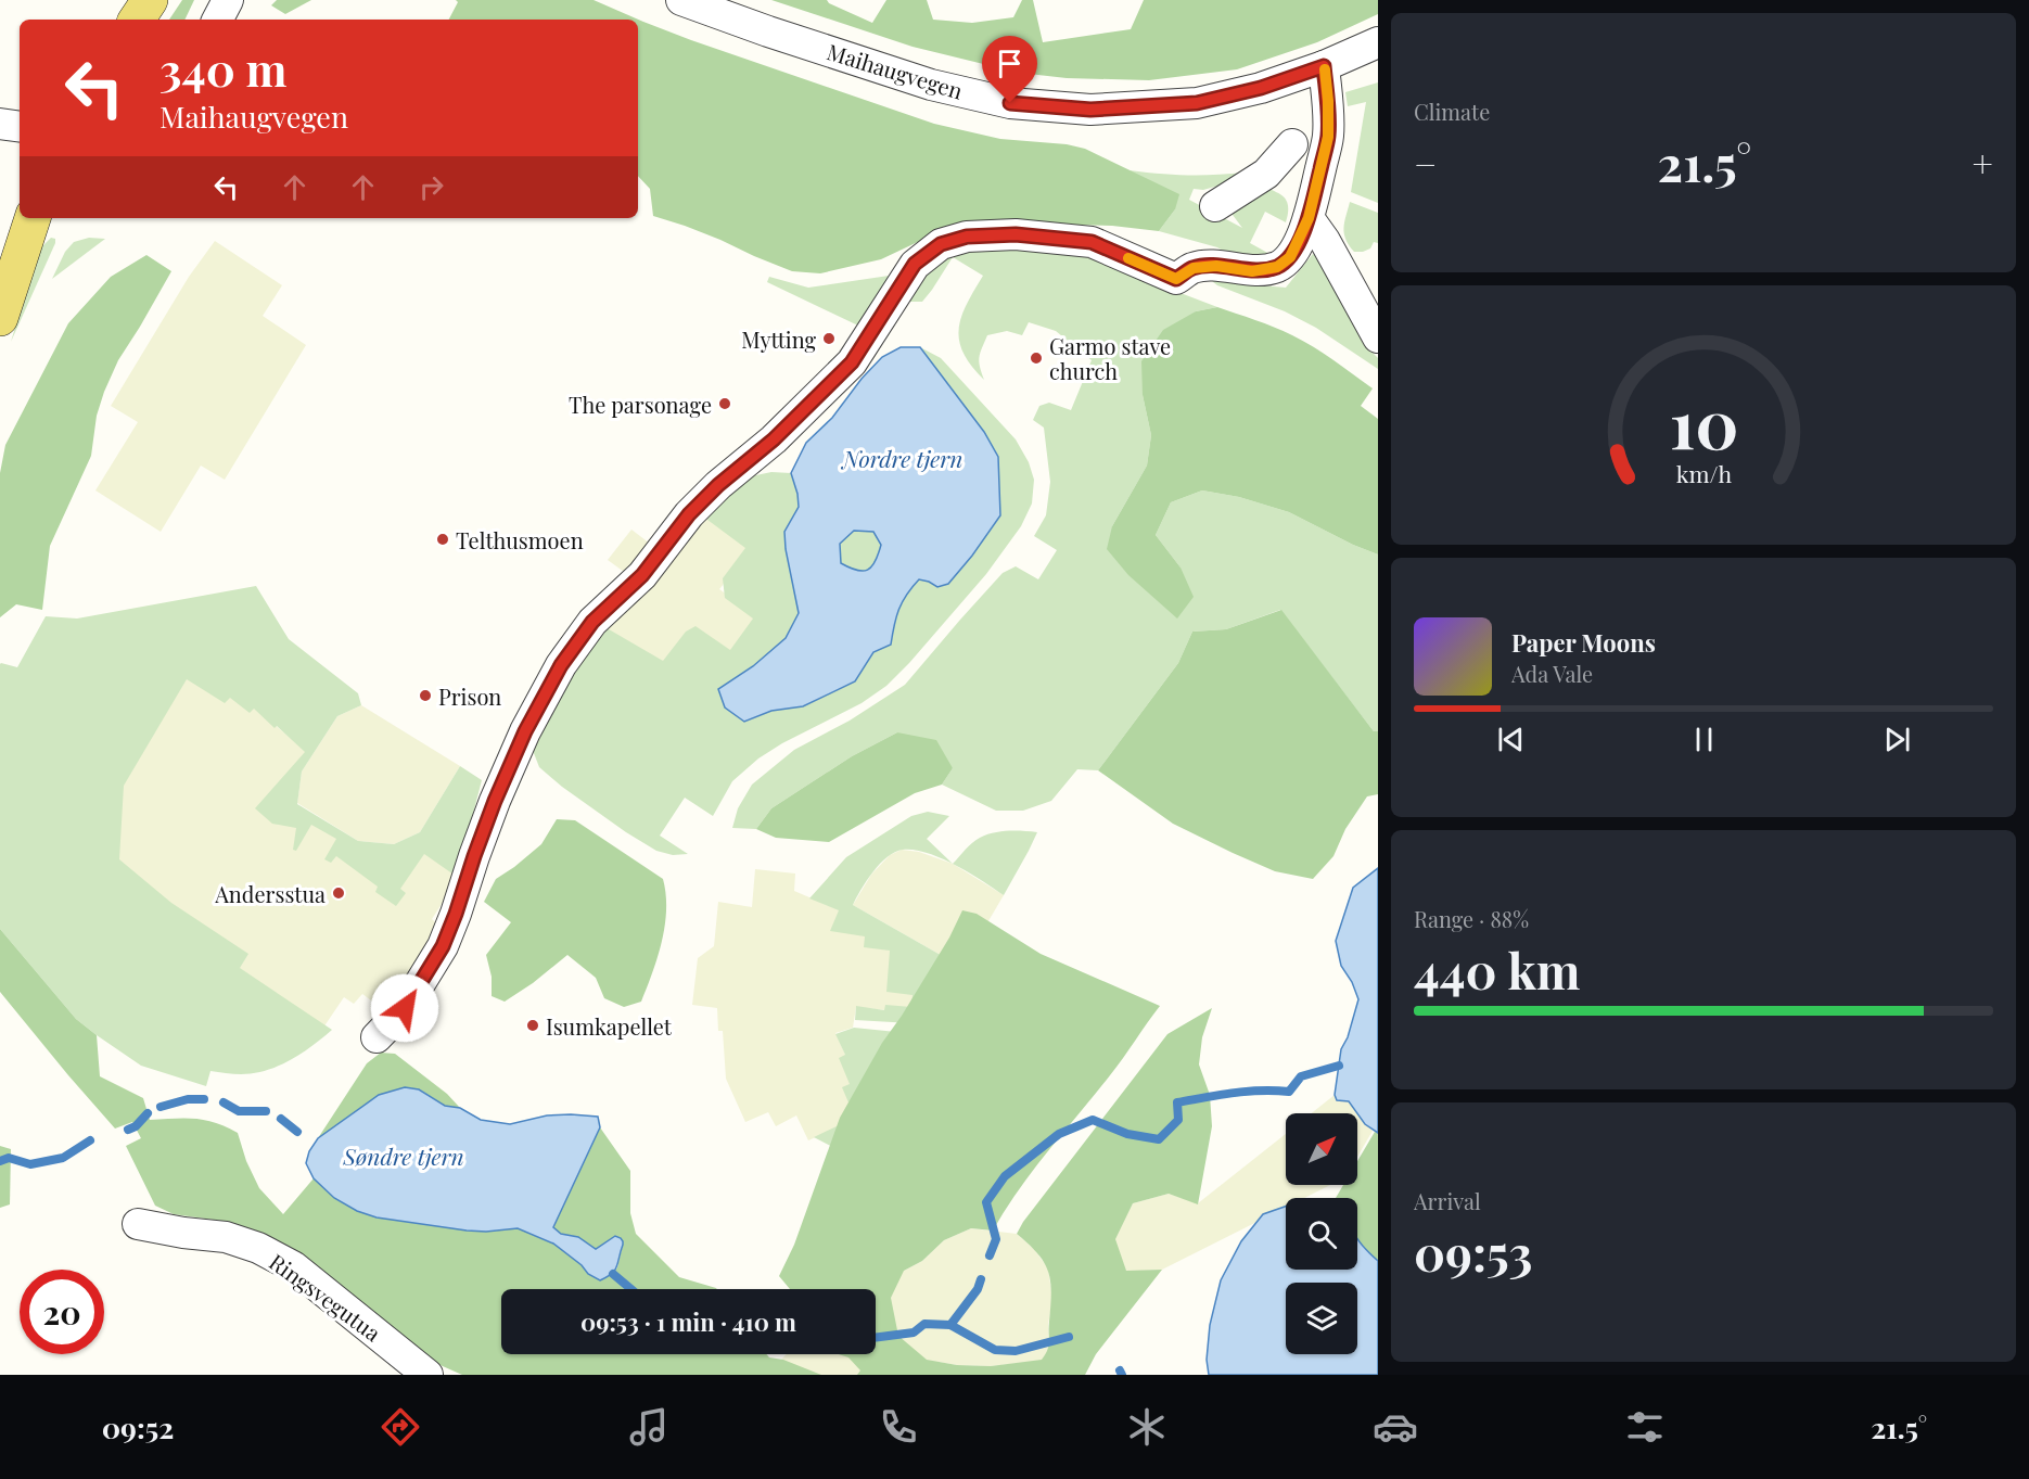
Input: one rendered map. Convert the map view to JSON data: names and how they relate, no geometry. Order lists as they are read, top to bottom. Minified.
{"streets":{"street":["Maihaugvegen","Ringsvegutua"]},"water":["Nordre tjern","Søndre tjern"],"places":["Mytting","Garmo stave church","The parsonage","Telthusmoen","Prison","Andersstua","Isumkapellet"],"north":"top right","page":{"tile":["Climate",["Range · 88%","440 km"],["Arrival","09:53"]],"turn":["340 m","Maihaugvegen"],"heat":["−","21.5°","+"],"song":["Paper Moons","Ada Vale"],"limit":"20","trip":"09:53 · 1 min · 410 m","tabs":["09:52","21.5°"],"gauge":["10","km/h"]}}
